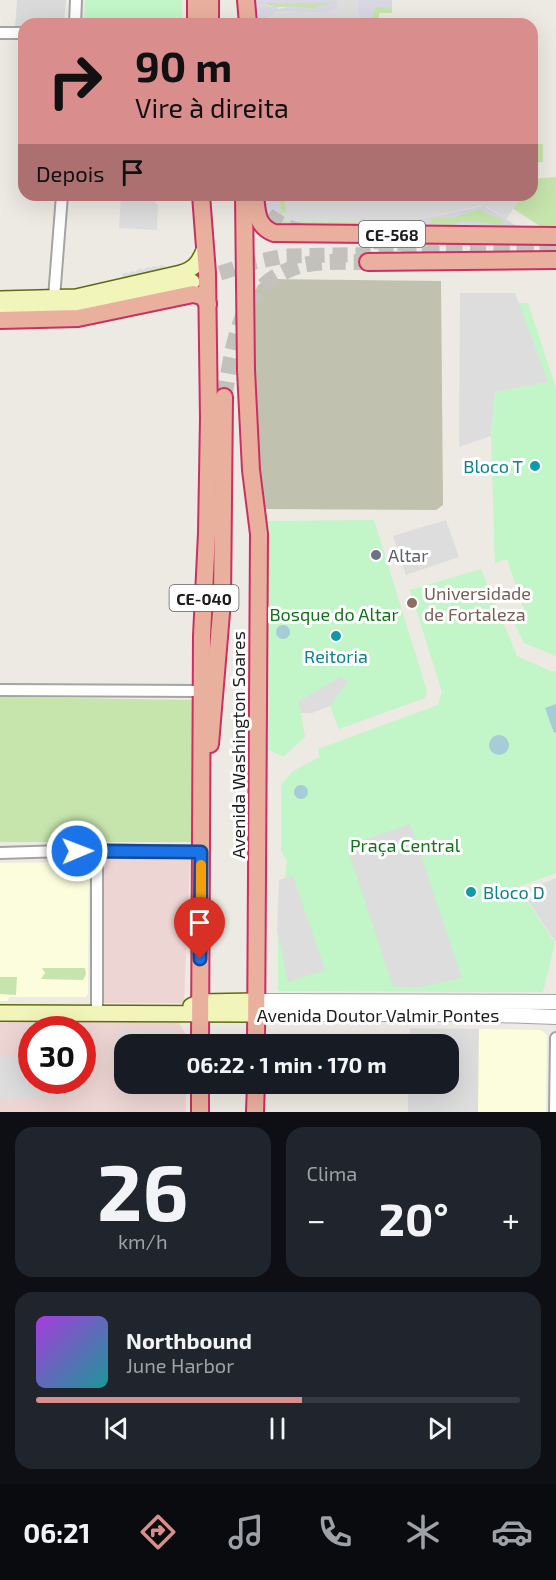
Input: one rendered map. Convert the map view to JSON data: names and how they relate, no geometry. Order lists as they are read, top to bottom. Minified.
{"streets":{"highway":["CE-568","CE-040","Avenida Washington Soares"],"main road":["Avenida Doutor Valmir Pontes"]},"crossings":[["Avenida Washington Soares","Avenida Doutor Valmir Pontes"]],"parks":["Bosque do Altar","Praça Central"],"places":["Bloco T","Altar","Universidade de Fortaleza","Reitoria","Bloco D"],"page":{"turn":["90 m","Vire à direita"],"then":"Depois","limit":"30","trip":"06:22 · 1 min · 170 m","tile":[["26","km/h"],"Clima"],"heat":["−","20°","+"],"song":["Northbound","June Harbor"],"tabs":"06:21"}}
